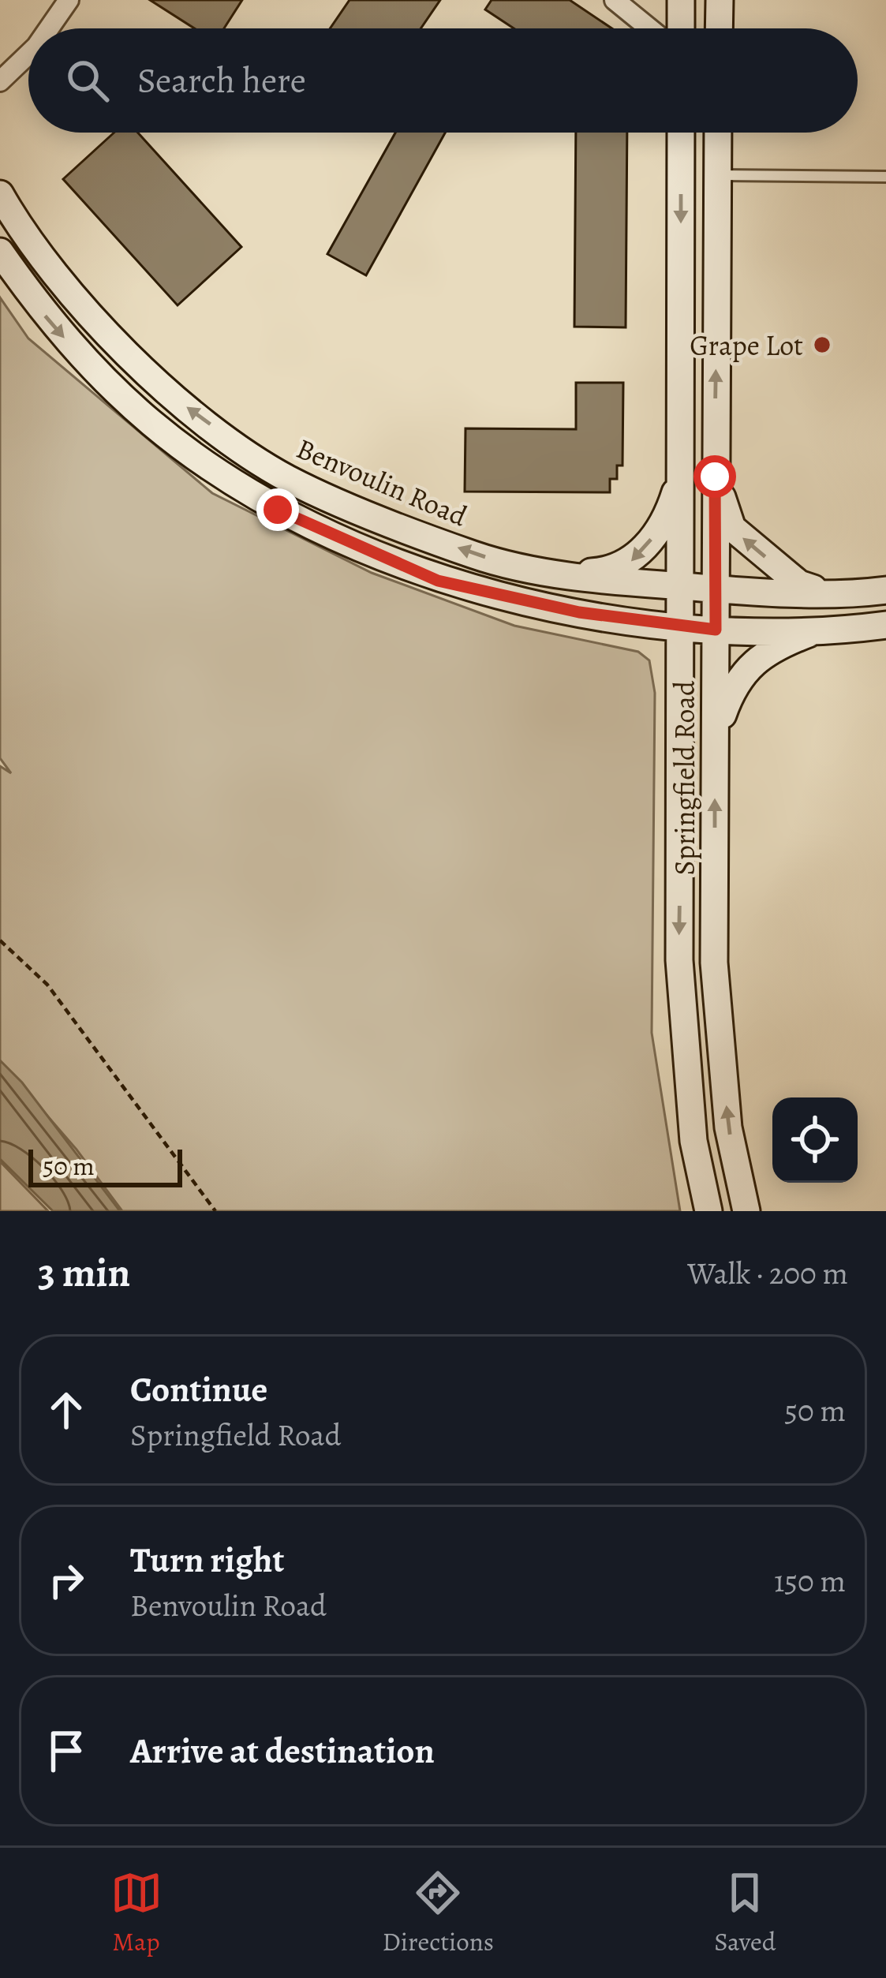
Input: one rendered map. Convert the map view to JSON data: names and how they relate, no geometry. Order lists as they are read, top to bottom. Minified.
{"streets":{"main road":["Benvoulin Road","Springfield Road"]},"crossings":[["Benvoulin Road","Springfield Road"]],"places":["Grape Lot"],"scale_bar":"50 m","page":{"search":"Search here","scale":"50 m","heading":["3 min","Walk · 200 m"],"list":[["Continue","Springfield Road","50 m"],["Turn right","Benvoulin Road","150 m"],"Arrive at destination"],"nav":["Map","Directions","Saved"]}}
